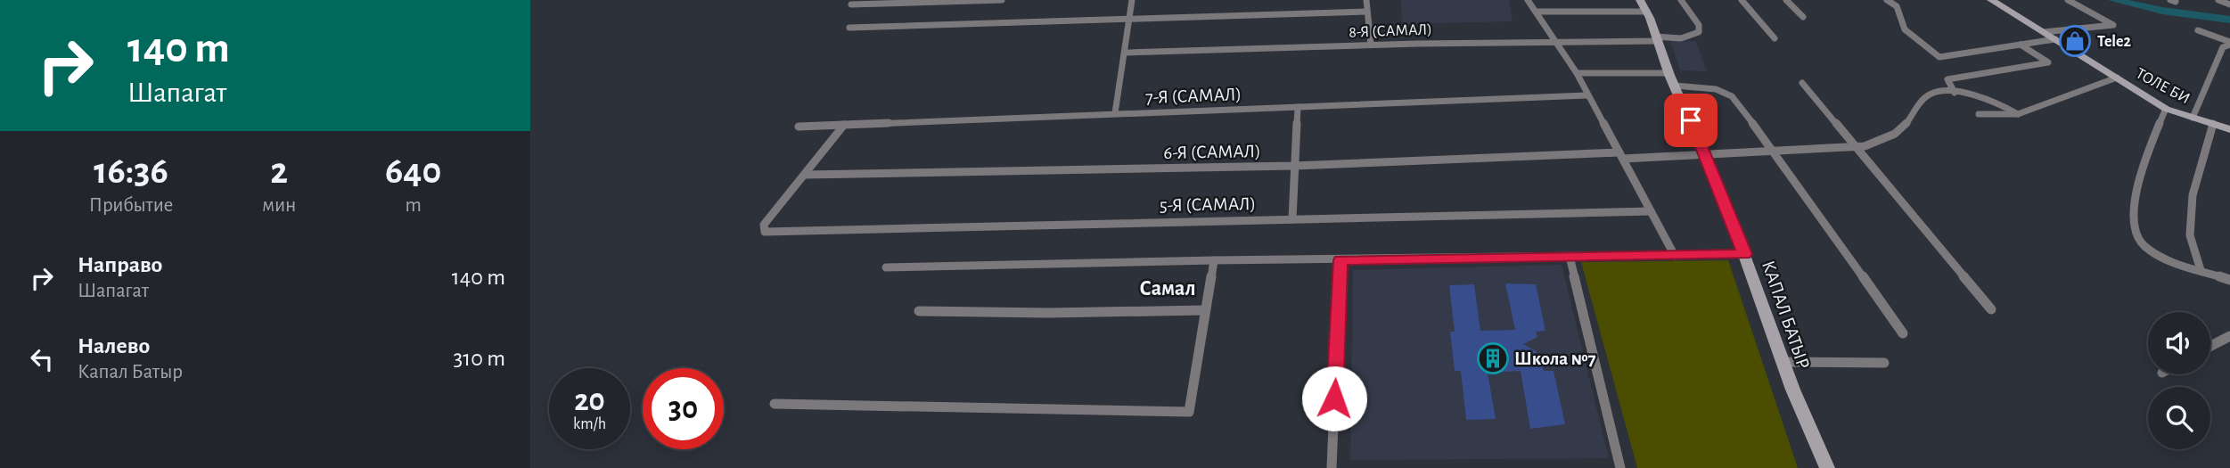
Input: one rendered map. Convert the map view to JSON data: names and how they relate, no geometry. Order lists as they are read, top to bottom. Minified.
{"streets":{"main road":["ТОЛЕ БИ","КАПАЛ БАТЫР"],"street":["8-Я (САМАЛ)","7-Я (САМАЛ)","6-Я (САМАЛ)","5-Я (САМАЛ)"]},"crossings":[["8-Я (САМАЛ)","КАПАЛ БАТЫР"],["6-Я (САМАЛ)","5-Я (САМАЛ)"],["6-Я (САМАЛ)","КАПАЛ БАТЫР"]],"districts":["Самал"],"places":{"shop":["Tele2"],"building":["Школа №7"]},"page":{"turn":["140 m","Шапагат"],"eta":["16:36","Прибытие","2","мин","640","m"],"list":[{"name":"Направо","note":"Шапагат","value":"140 m"},{"name":"Налево","note":"Капал Батыр","value":"310 m"}],"speed":"20 km/h","limit":"30"}}
